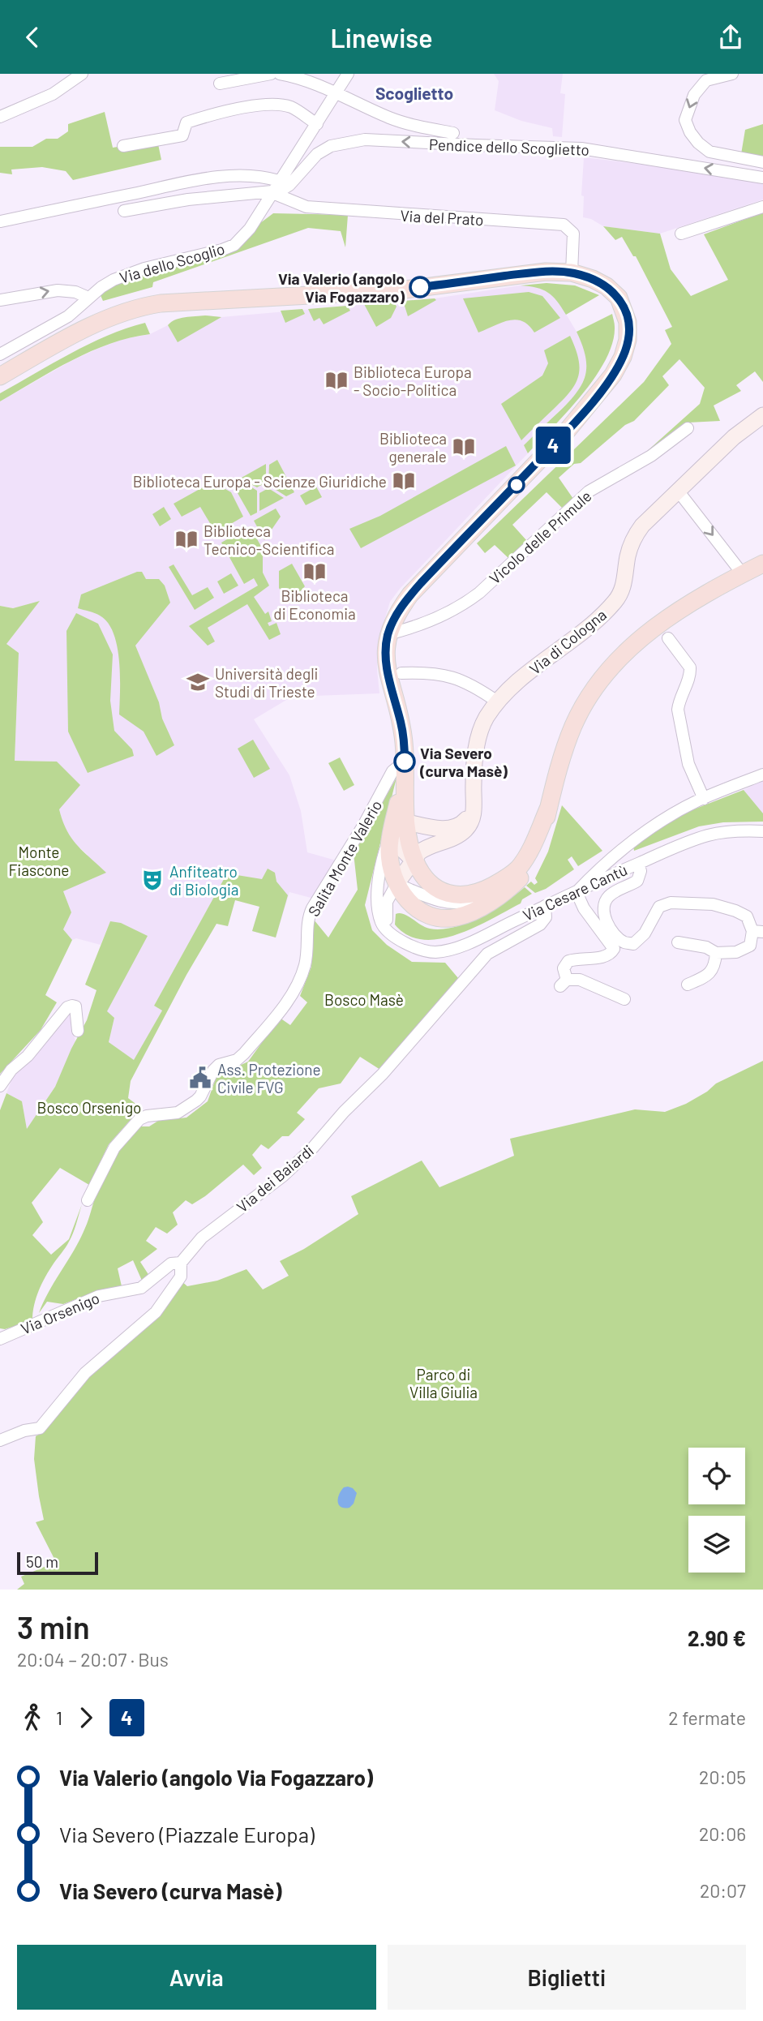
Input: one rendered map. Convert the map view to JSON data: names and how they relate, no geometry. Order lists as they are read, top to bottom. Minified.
{"streets":{"main road":["Via di Cologna"],"street":["Pendice dello Scoglietto","Via del Prato","Via dello Scoglio","Vicolo delle Primule","Salita Monte Valerio","Via Cesare Cantù","Via dei Baiardi","Via Orsenigo"]},"crossings":[["Pendice dello Scoglietto","Via del Prato"],["Pendice dello Scoglietto","Via dello Scoglio"],["Via del Prato","Via dello Scoglio"],["Via Cesare Cantù","Via dei Baiardi"],["Via dei Baiardi","Via Orsenigo"]],"districts":["Scoglietto"],"parks":["Monte Fiascone","Bosco Masè","Bosco Orsenigo","Parco di Villa Giulia"],"places":{"other":["Via Valerio (angolo Via Fogazzaro)","Via Severo (curva Masè)"],"library":["Biblioteca Europa - Socio-Politica","Biblioteca generale","Biblioteca Europa - Scienze Giuridiche","Biblioteca Tecnico-Scientifica","Biblioteca di Economia"],"school or university":["Università degli Studi di Trieste"],"theatre":["Anfiteatro di Biologia"],"public building":["Ass. Protezione Civile FVG"]},"lines":["bus line 4"],"scale_bar":"50 m","page":{"header":"Linewise","on_map":"4","scale":"50 m","heading":["3 min","20:04 – 20:07 · Bus","2.90 €"],"legs":["1","4","2 fermate"],"list":[{"name":"Via Valerio (angolo Via Fogazzaro)","value":"20:05"},{"name":"Via Severo (Piazzale Europa)","value":"20:06"},{"name":"Via Severo (curva Masè)","value":"20:07"}],"buttons":["Avvia","Biglietti"]}}
